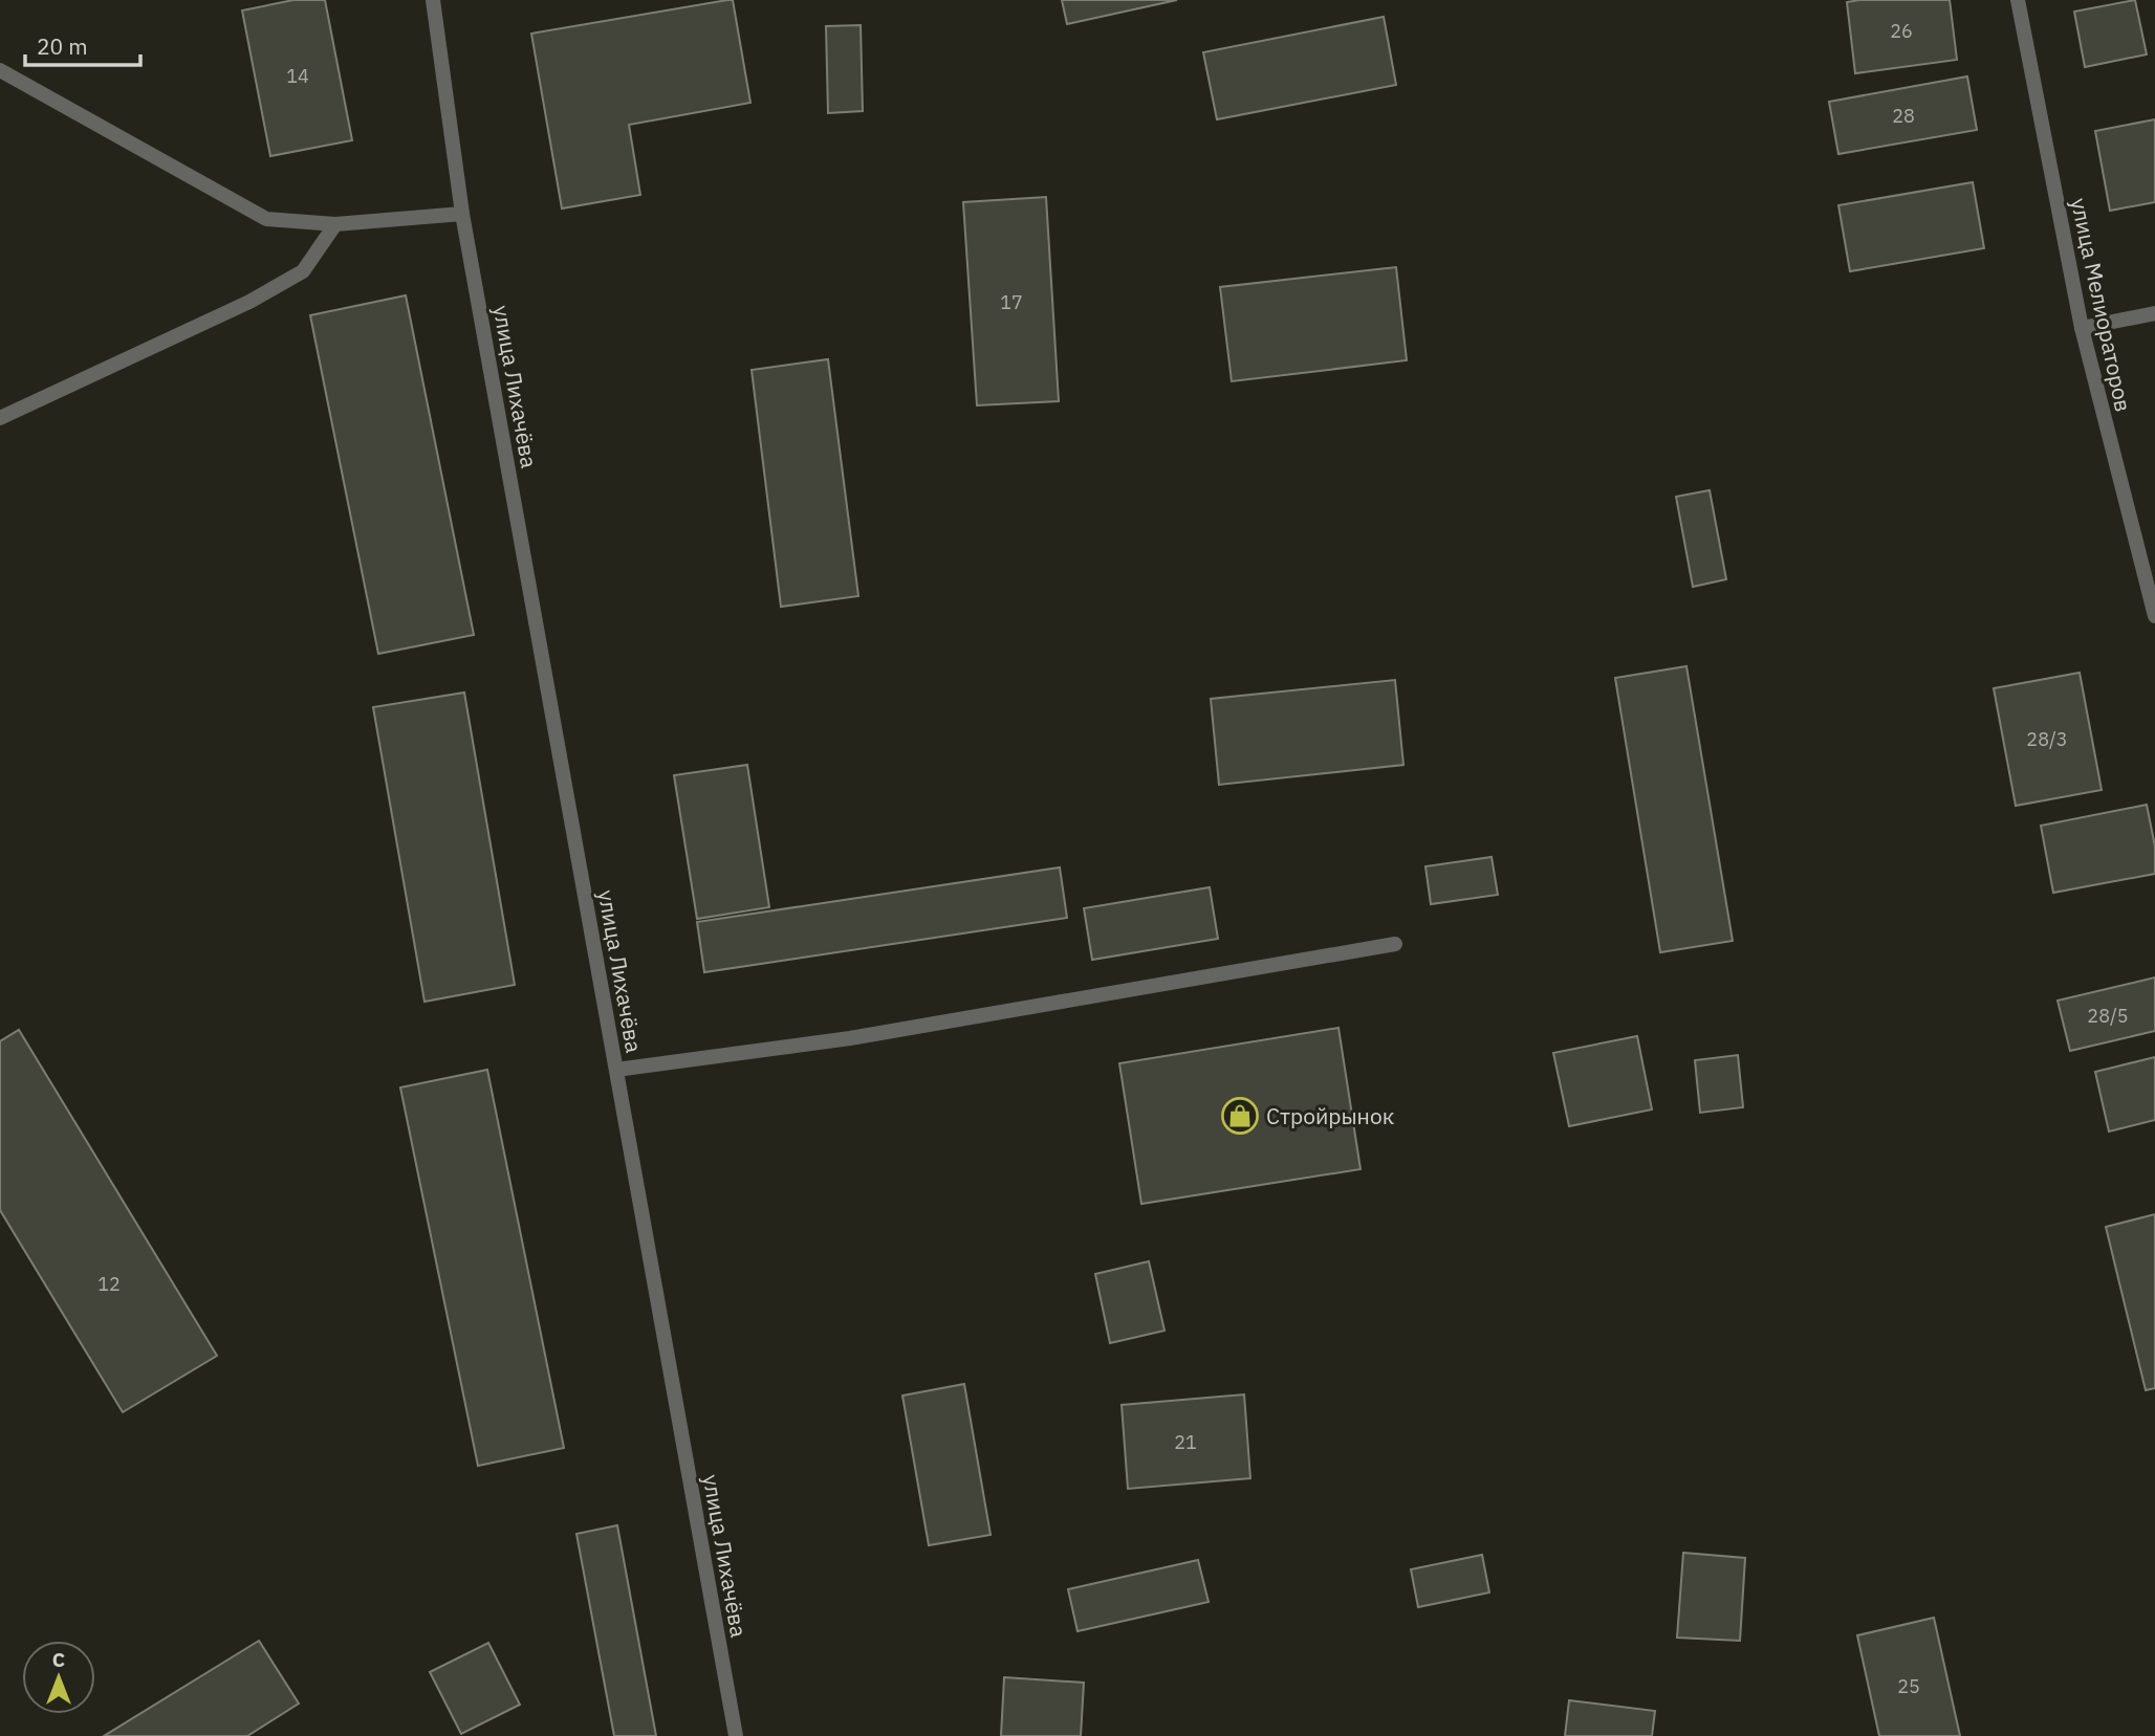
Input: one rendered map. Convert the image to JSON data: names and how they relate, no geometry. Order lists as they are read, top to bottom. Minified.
{"streets":{"street":["улица Мелиораторов","улица Лихачёва"]},"places":{"shop":["Стройрынок"]},"house_numbers":["26","14","28","17","28/3","28/5","12","21","25"],"scale_bar":"20 m","north":"top"}
